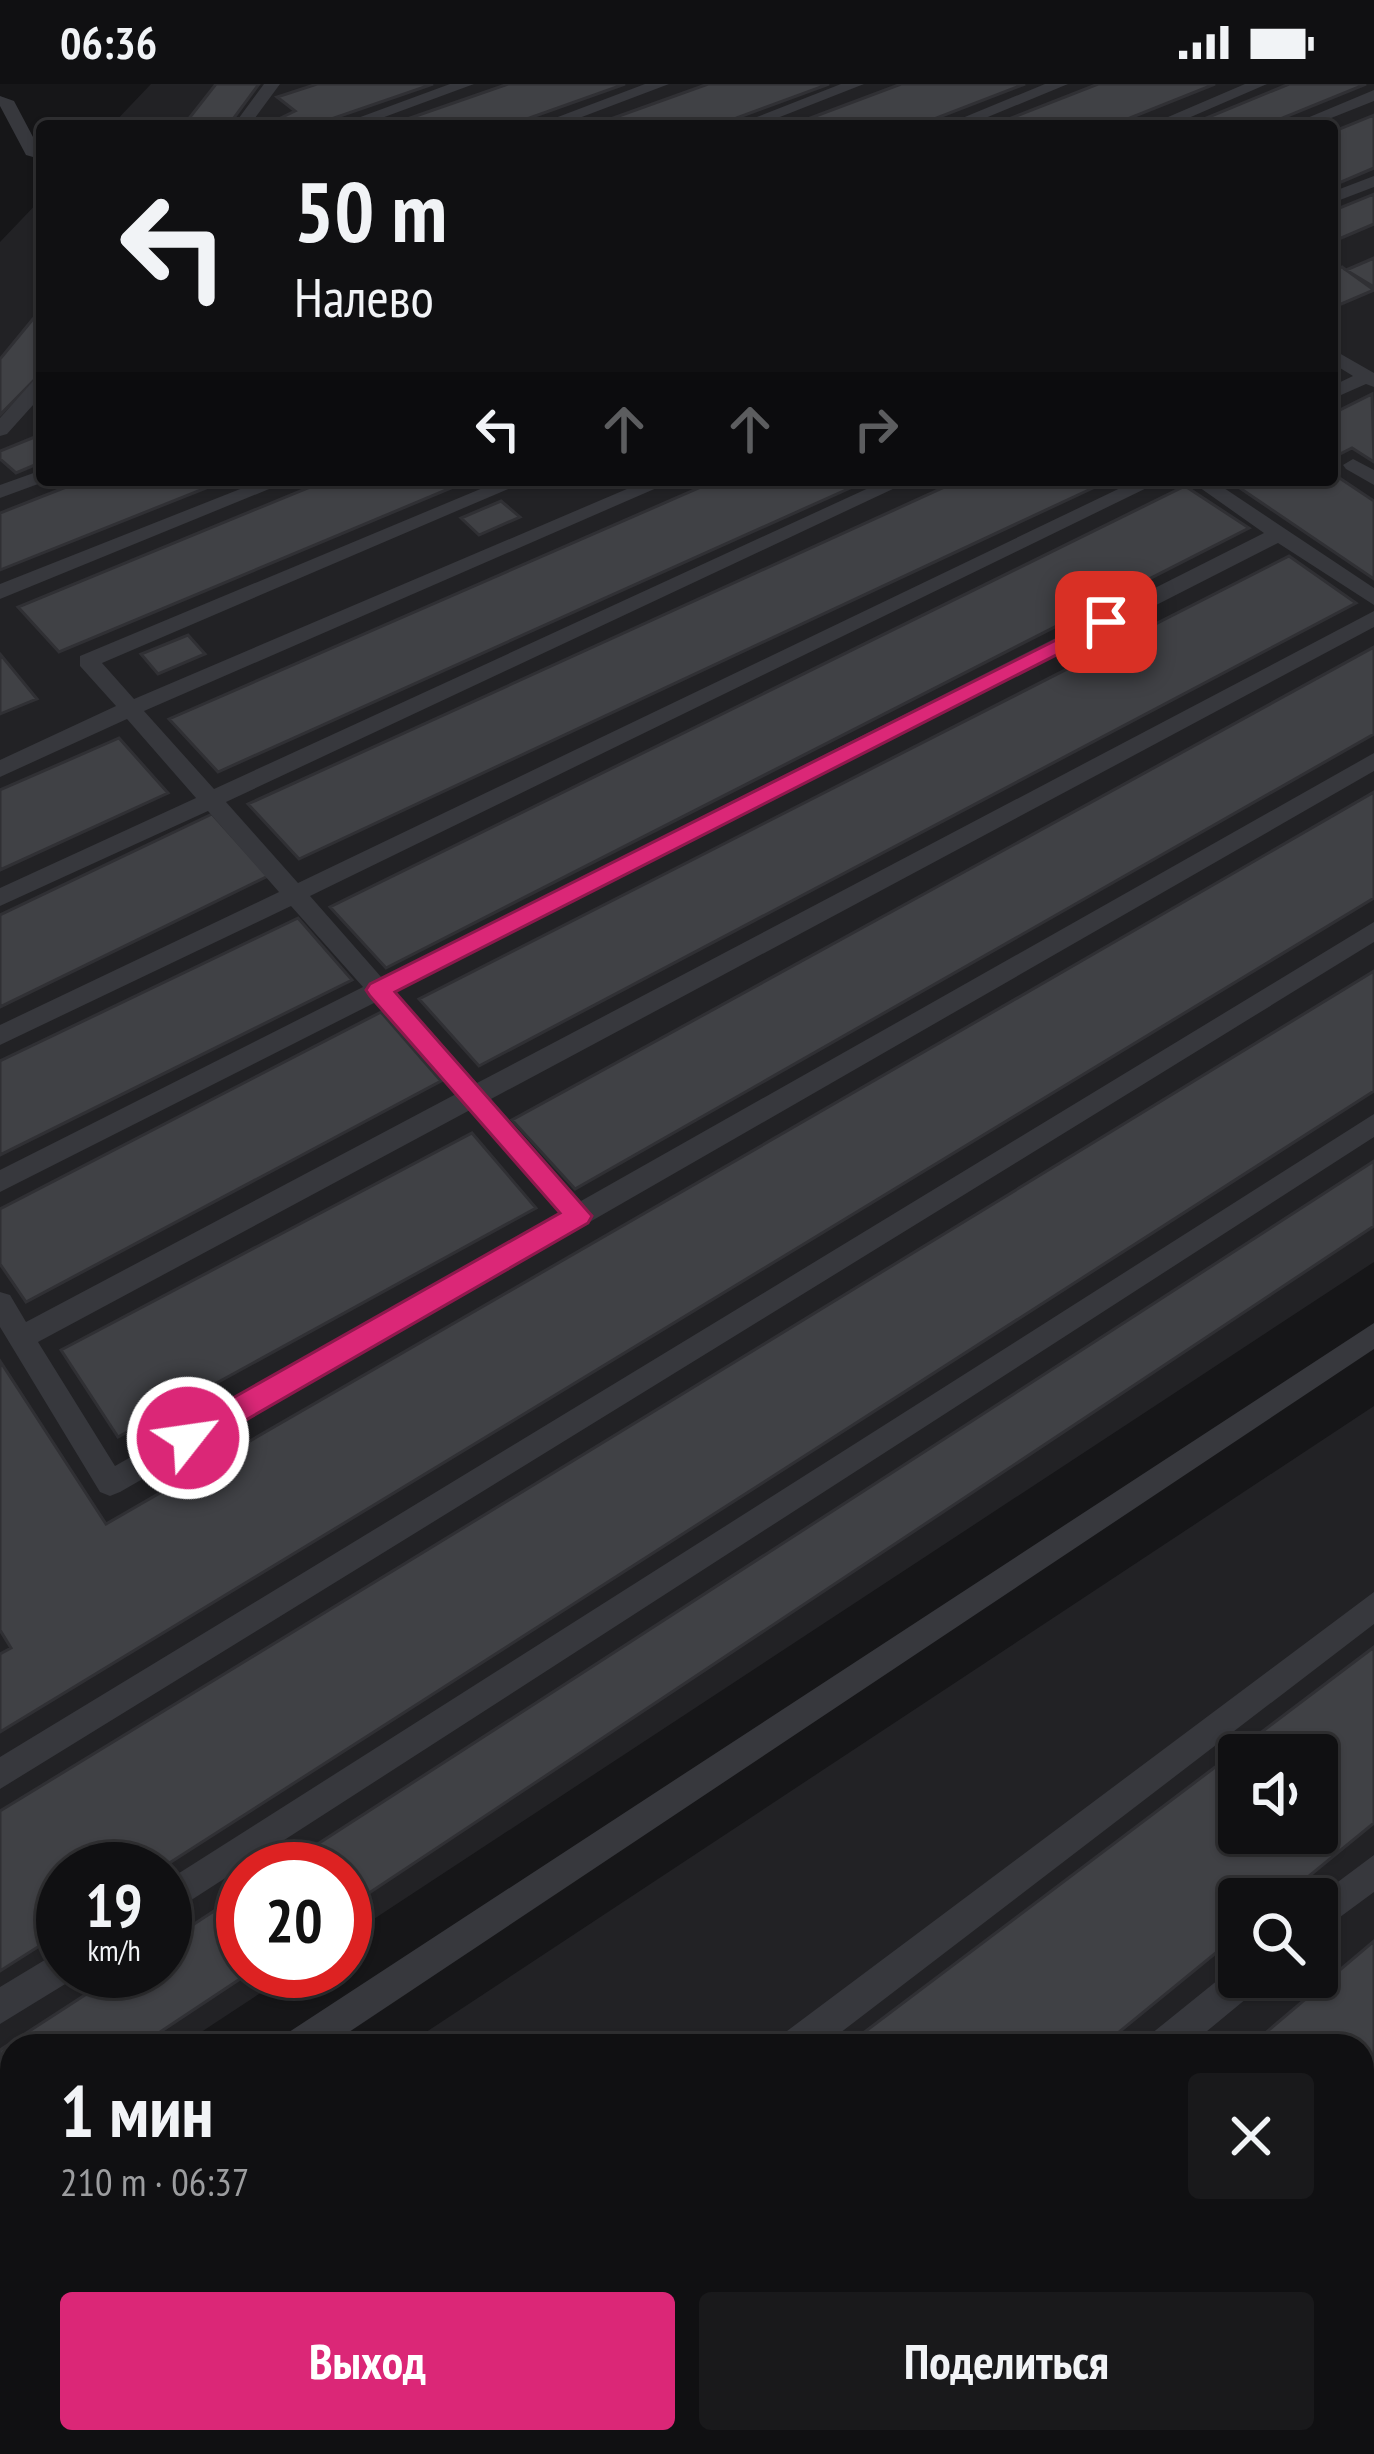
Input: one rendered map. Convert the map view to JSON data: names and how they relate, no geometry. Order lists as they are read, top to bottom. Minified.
{"page":{"status":"06:36","turn":["50 m","Налево"],"speed":"19 km/h","limit":"20","heading":["1 мин","210 m · 06:37"],"buttons":["Выход","Поделиться"]}}
